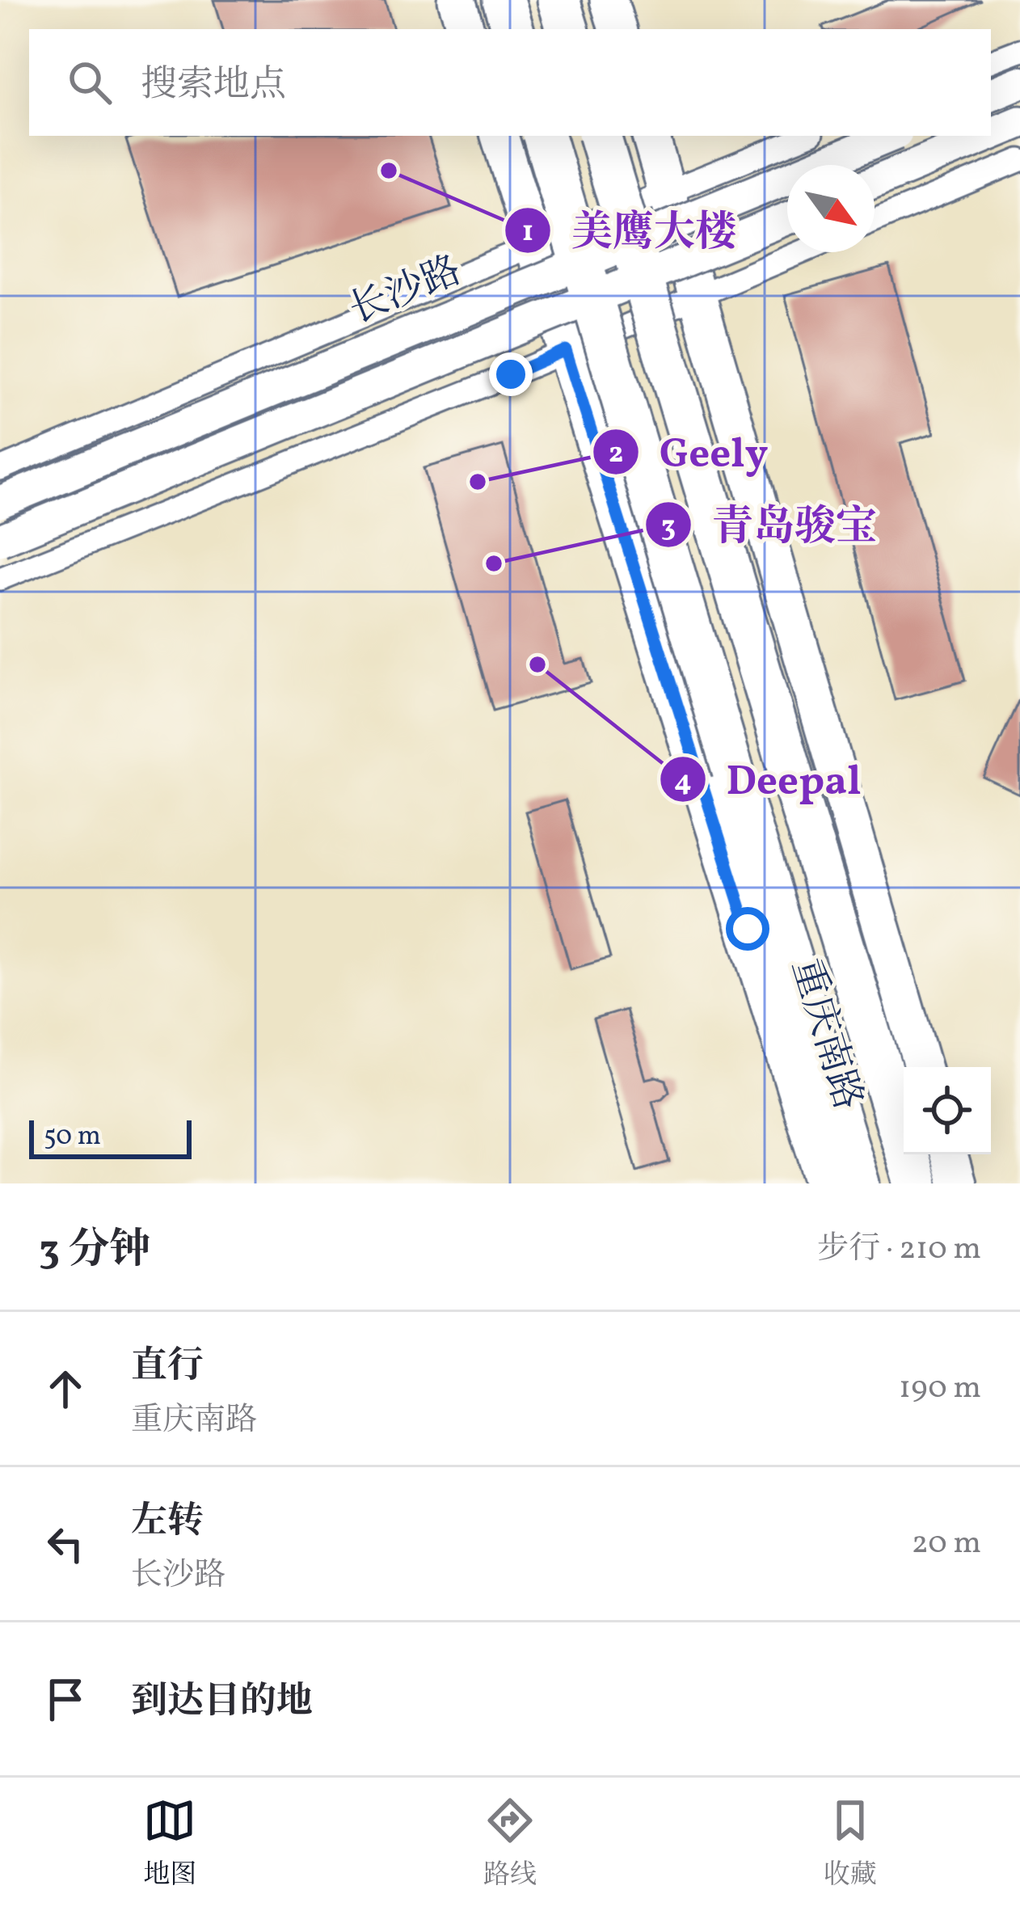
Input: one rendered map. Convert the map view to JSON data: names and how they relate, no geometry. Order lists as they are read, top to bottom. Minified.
{"streets":{"main road":["长沙路","重庆南路"]},"crossings":[["长沙路","重庆南路"]],"places":["美鹰大楼","Geely","青岛骏宝","Deepal"],"scale_bar":"50 m","north":"bottom right","page":{"search":"搜索地点","scale":"50 m","heading":["3 分钟","步行 · 210 m"],"list":[["直行","重庆南路","190 m"],["左转","长沙路","20 m"],"到达目的地"],"nav":["地图","路线","收藏"]}}
